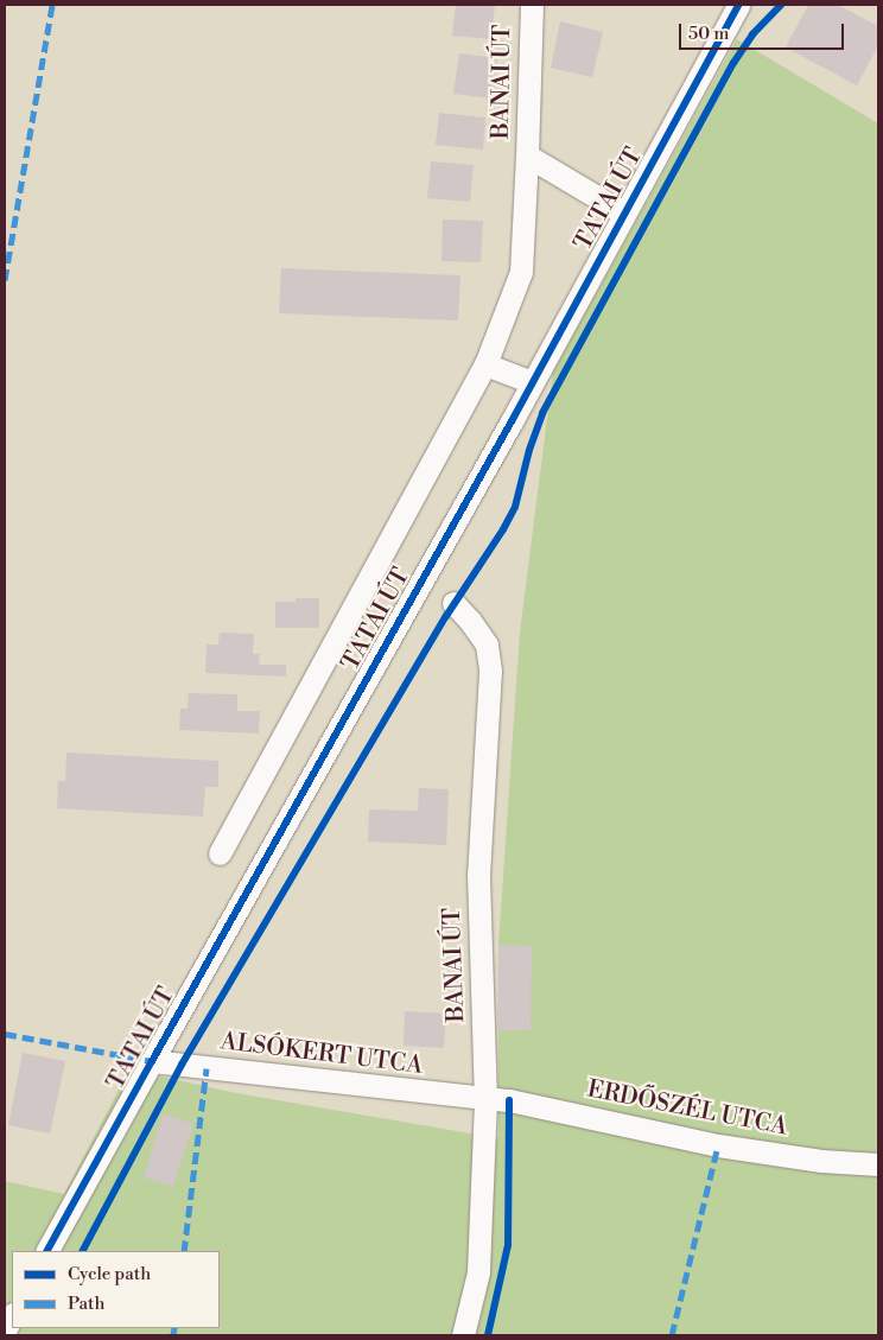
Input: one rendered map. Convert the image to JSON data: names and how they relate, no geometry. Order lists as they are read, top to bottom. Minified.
{"streets":{"street":["BANAI ÚT","TATAI ÚT","ALSÓKERT UTCA","ERDŐSZÉL UTCA"]},"crossings":[["BANAI ÚT","TATAI ÚT"],["BANAI ÚT","ALSÓKERT UTCA"],["BANAI ÚT","ERDŐSZÉL UTCA"],["TATAI ÚT","ALSÓKERT UTCA"],["ALSÓKERT UTCA","ERDŐSZÉL UTCA"]],"legend":["Cycle path","Path"],"scale_bar":"50 m"}
